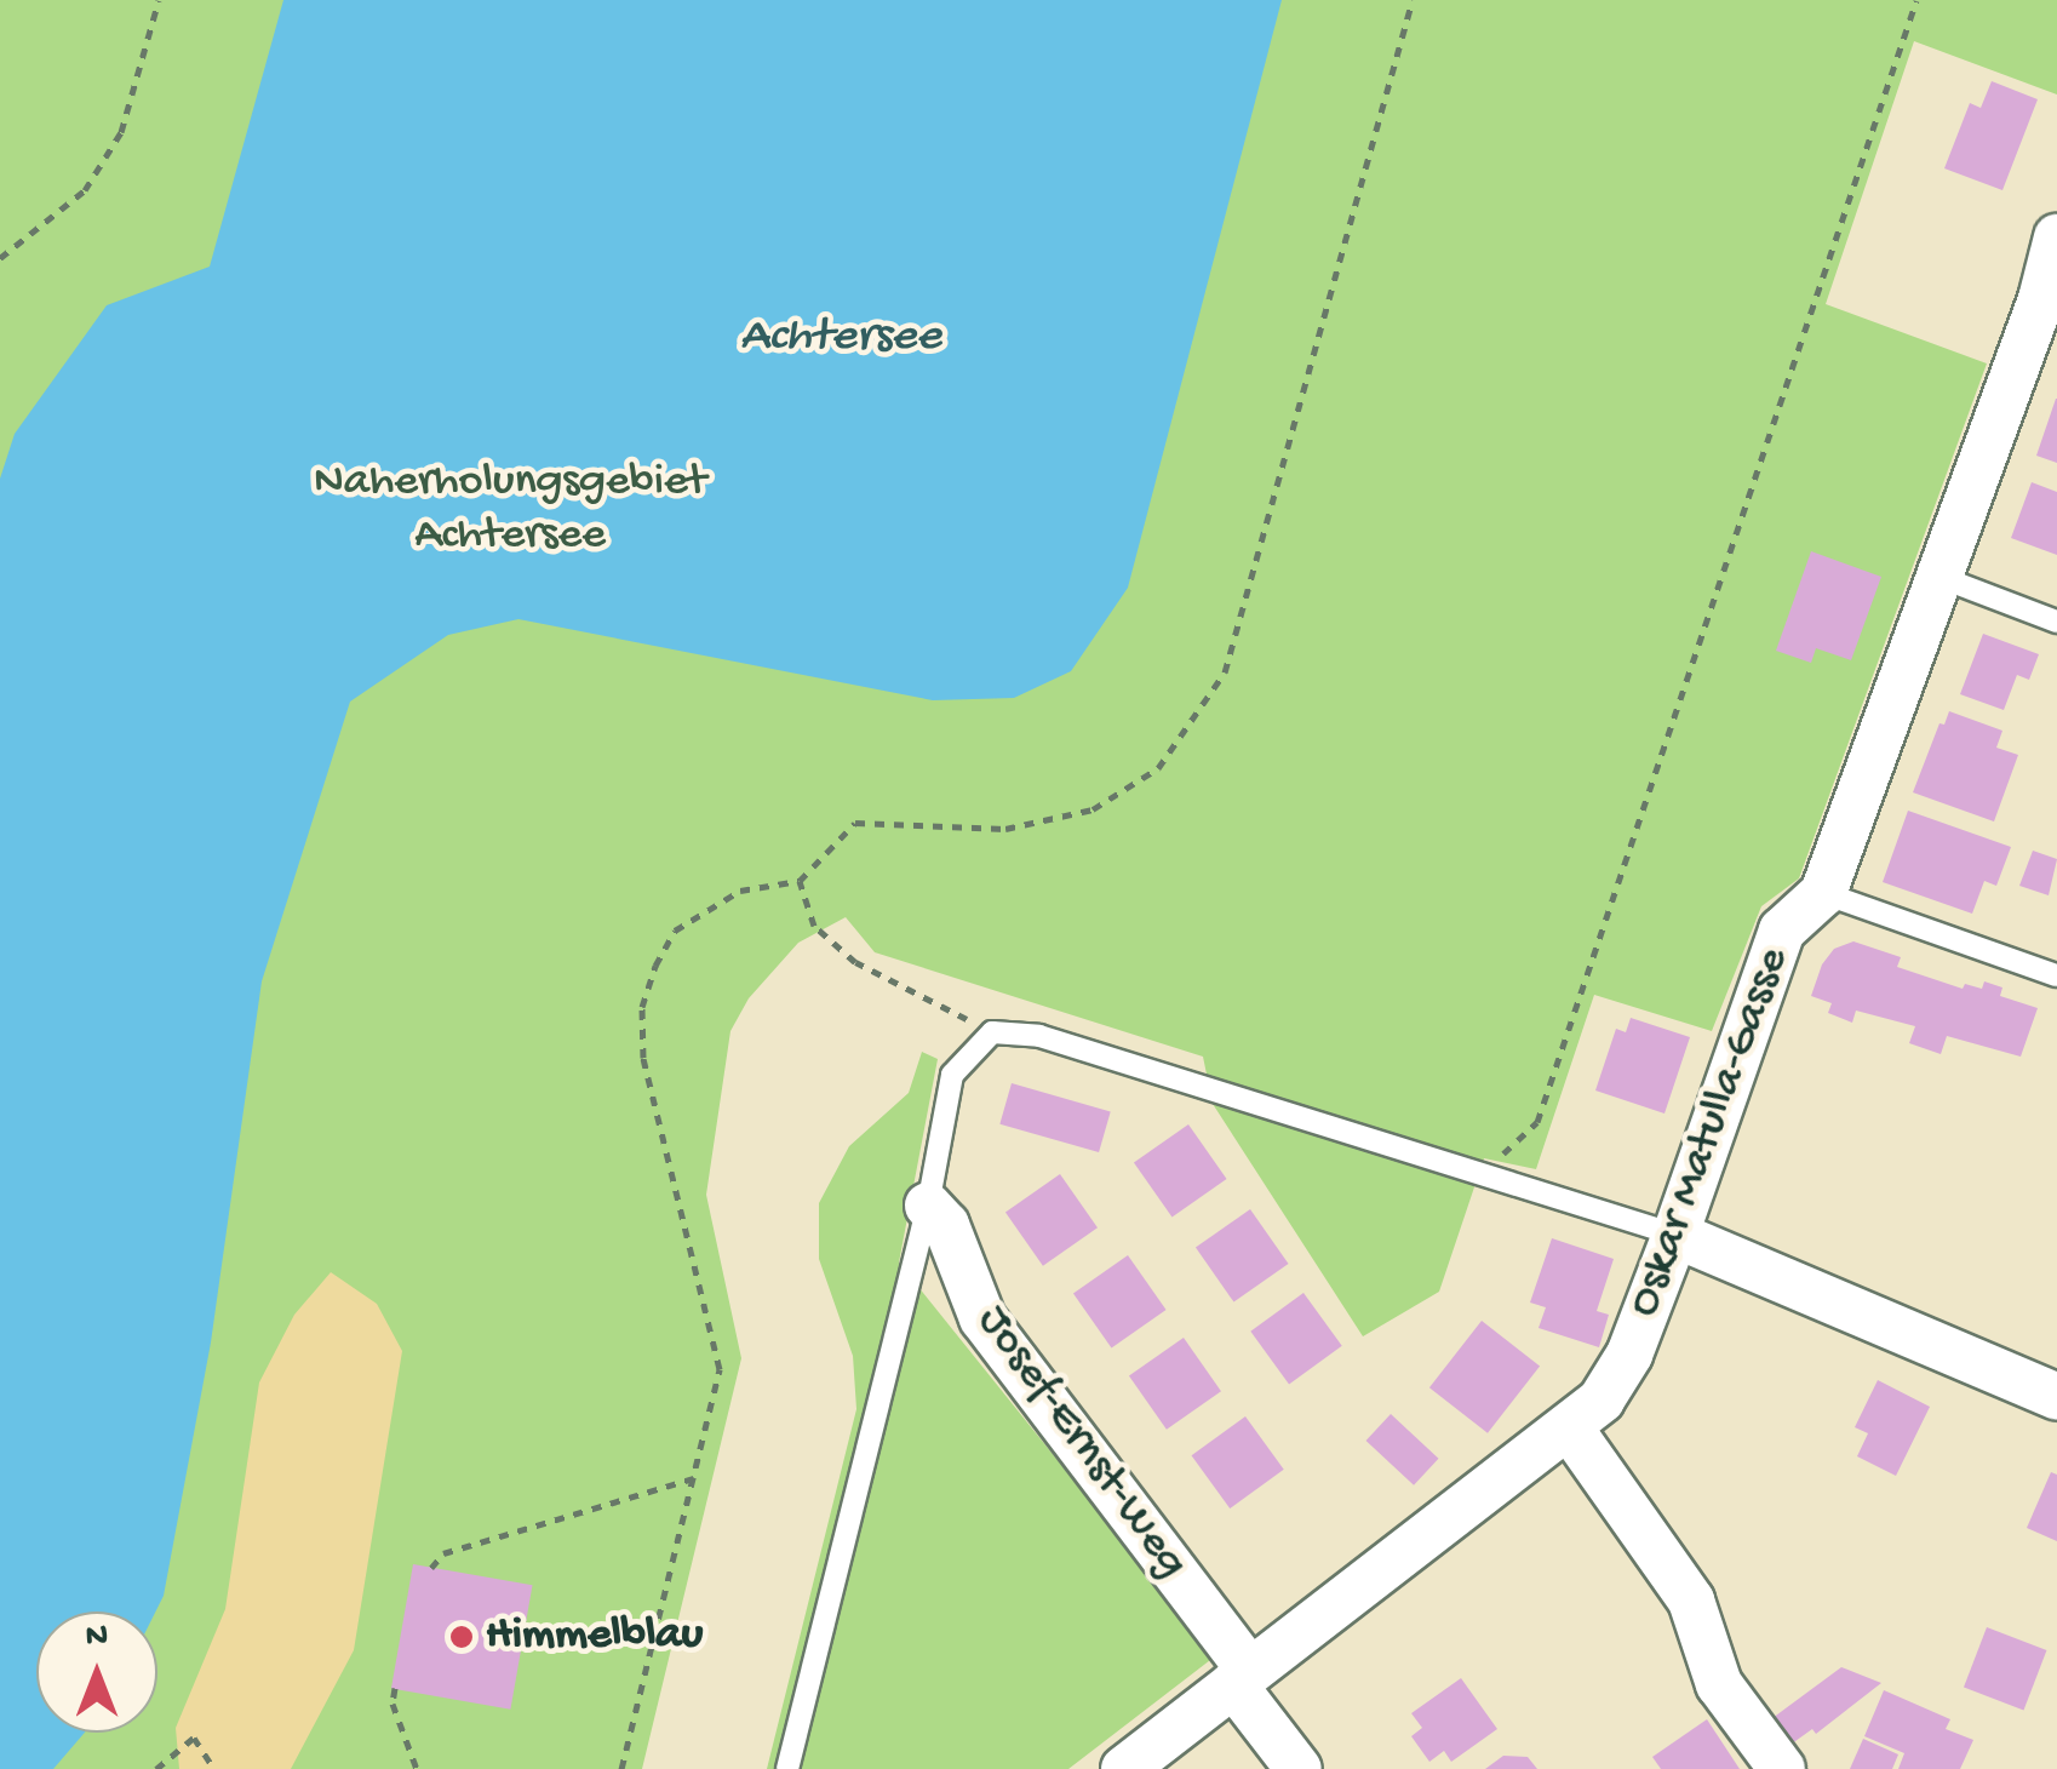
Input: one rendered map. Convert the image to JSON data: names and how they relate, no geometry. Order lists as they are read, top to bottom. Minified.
{"streets":{"street":["Oskar Matulla-Gasse","Josef-Ernst-Weg"]},"crossings":[["Oskar Matulla-Gasse","Josef-Ernst-Weg"]],"water":["Achtersee"],"parks":["Naherholungsgebiet Achtersee"],"places":["Himmelblau"],"north":"top"}
